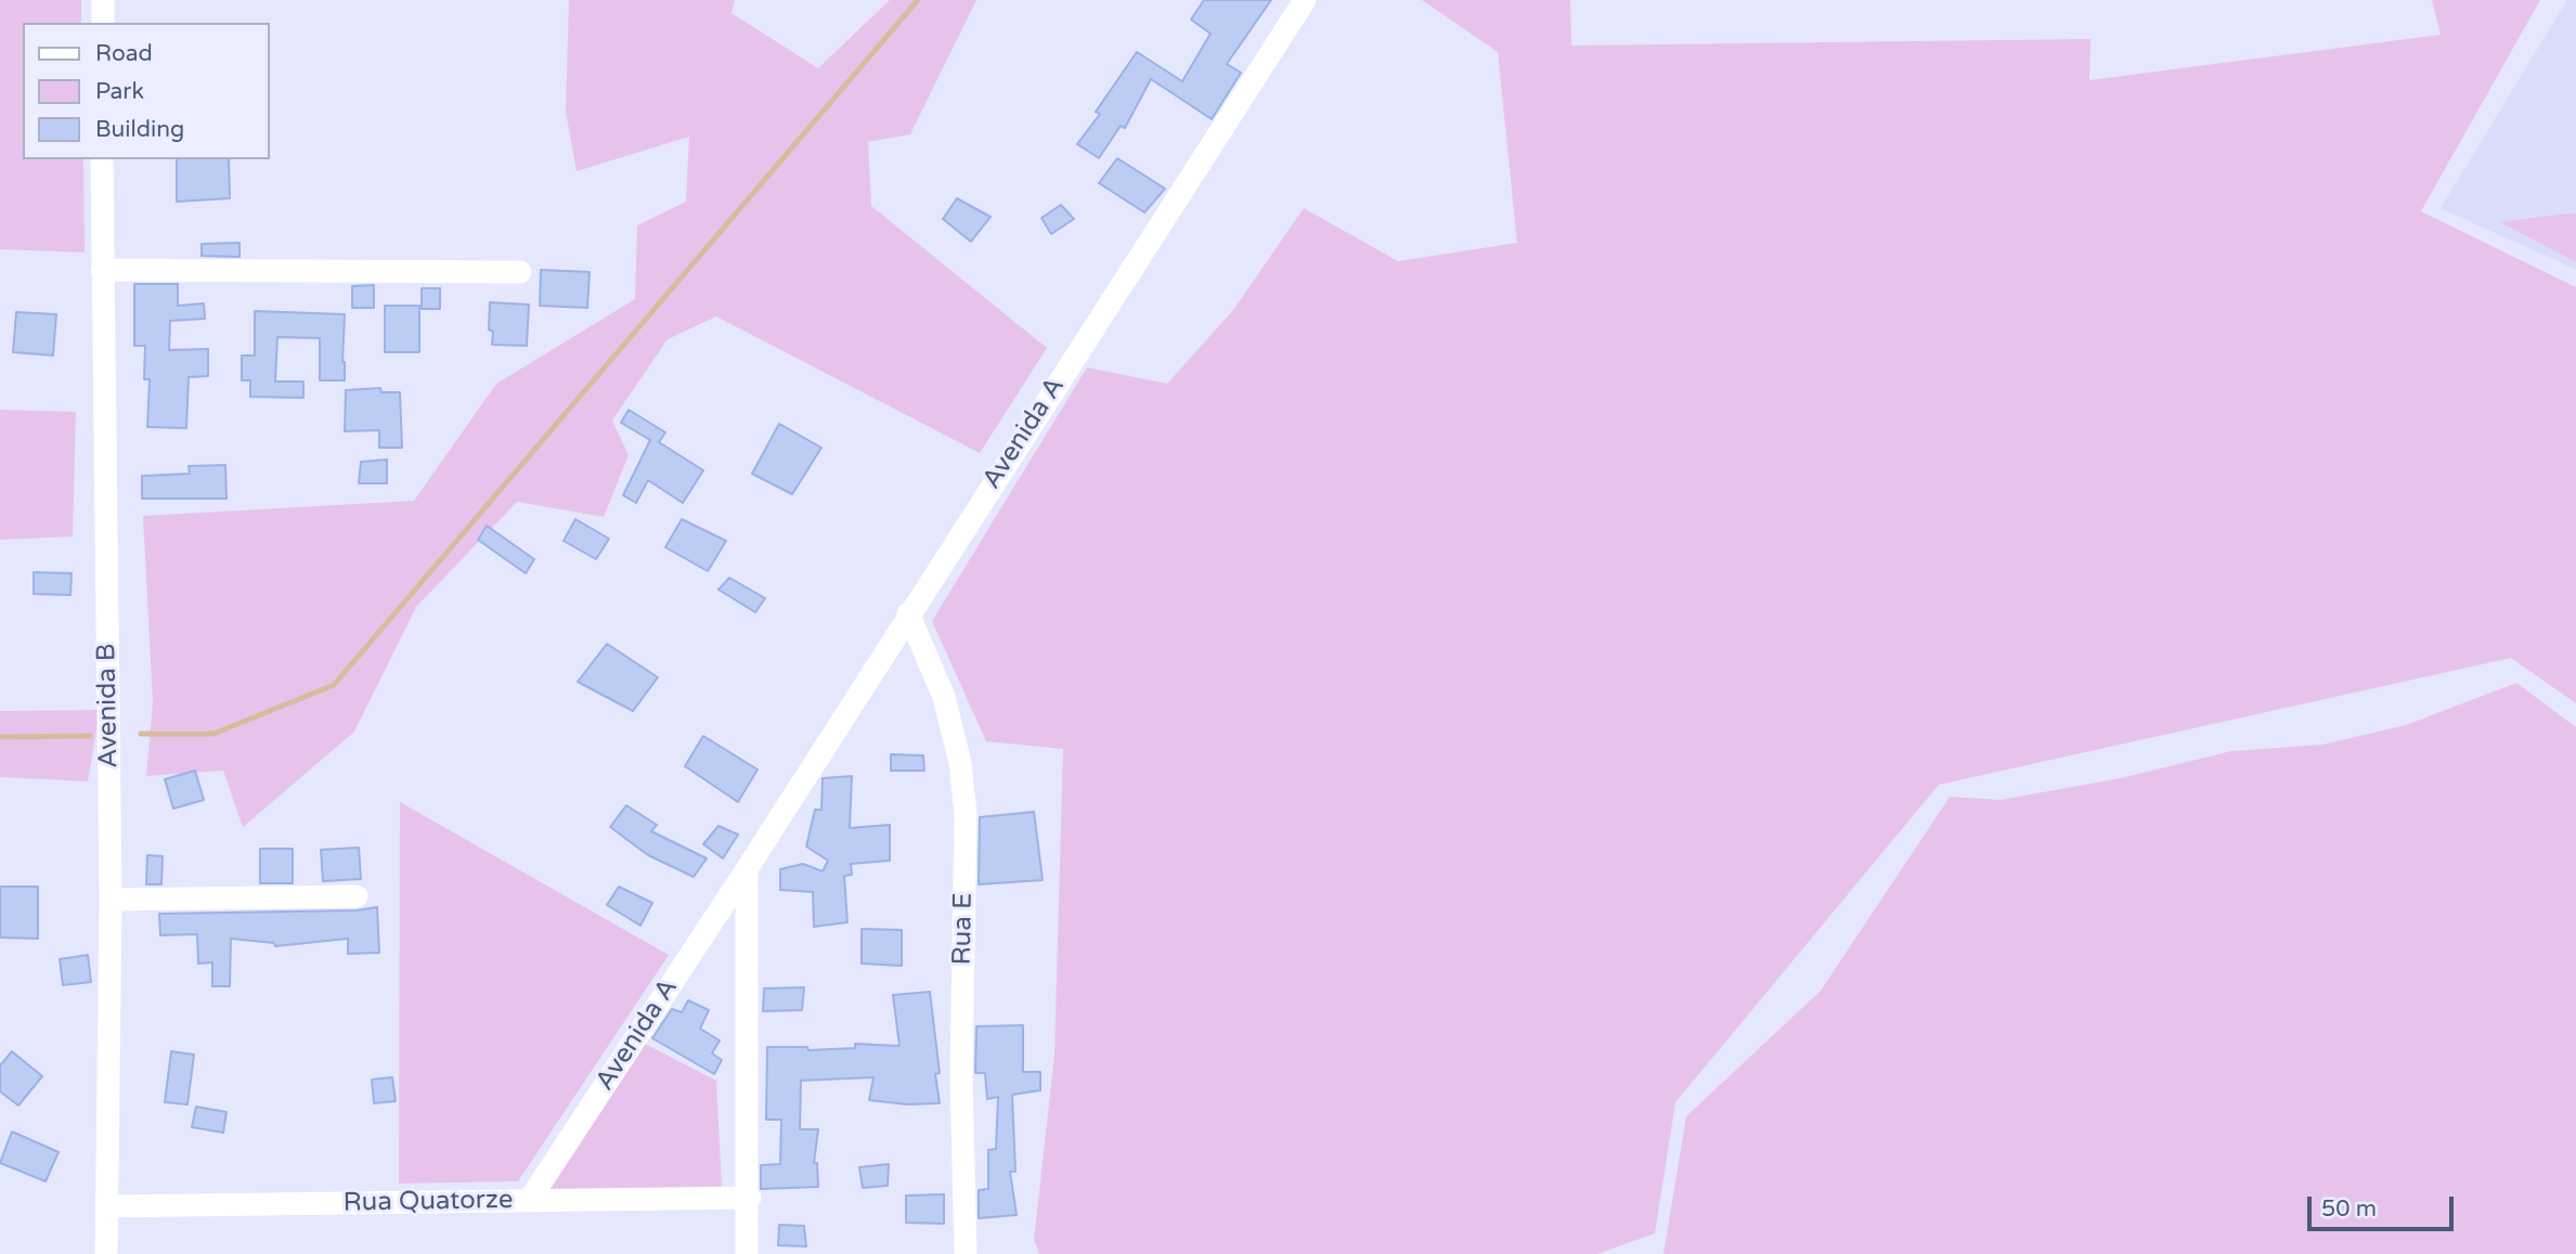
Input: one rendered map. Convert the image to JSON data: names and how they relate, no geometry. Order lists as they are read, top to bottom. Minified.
{"streets":{"street":["Avenida A","Avenida B","Rua E","Rua Quatorze"]},"crossings":[["Avenida A","Rua E"],["Avenida A","Rua Quatorze"],["Avenida B","Rua Quatorze"]],"legend":["Road","Park","Building"],"scale_bar":"50 m"}
